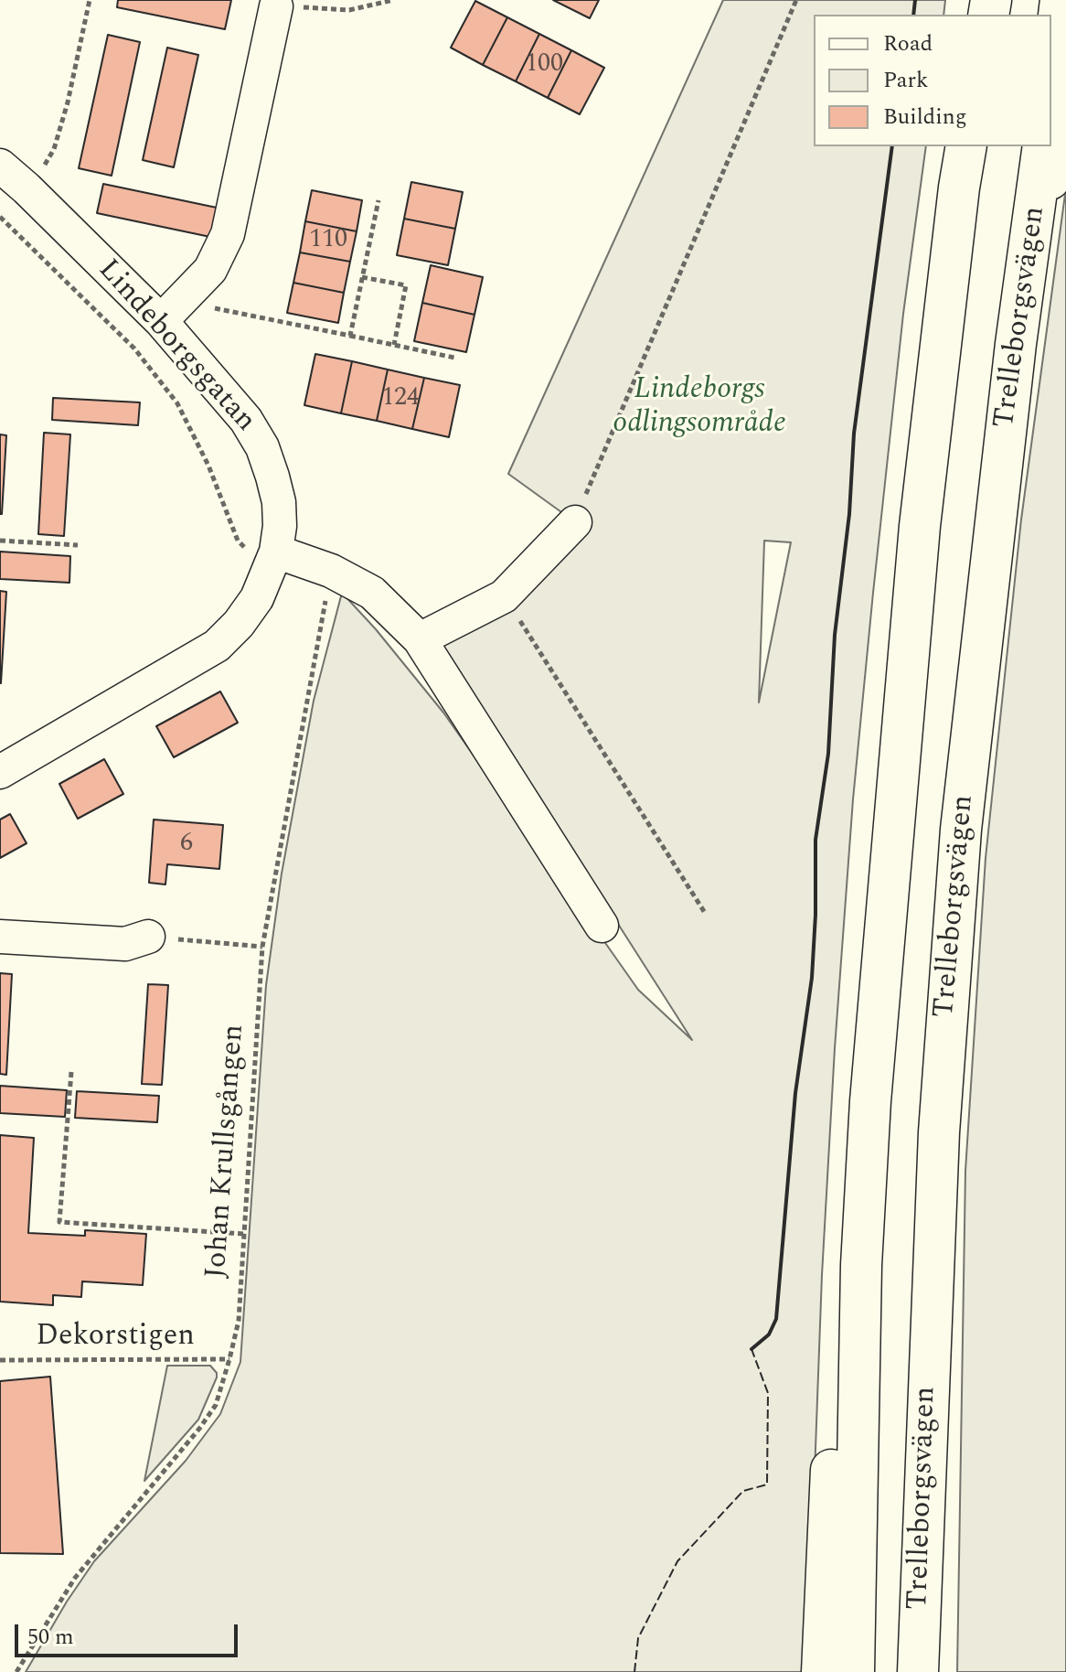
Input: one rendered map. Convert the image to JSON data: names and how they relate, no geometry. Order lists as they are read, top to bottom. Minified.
{"streets":{"highway":["Trelleborgsvägen"],"street":["Lindeborgsgatan"],"path":["Johan Krullsgången","Dekorstigen"]},"crossings":[["Johan Krullsgången","Dekorstigen"]],"parks":["Lindeborgs odlingsområde"],"house_numbers":["100","110","124","6"],"legend":["Road","Park","Building"],"scale_bar":"50 m"}
